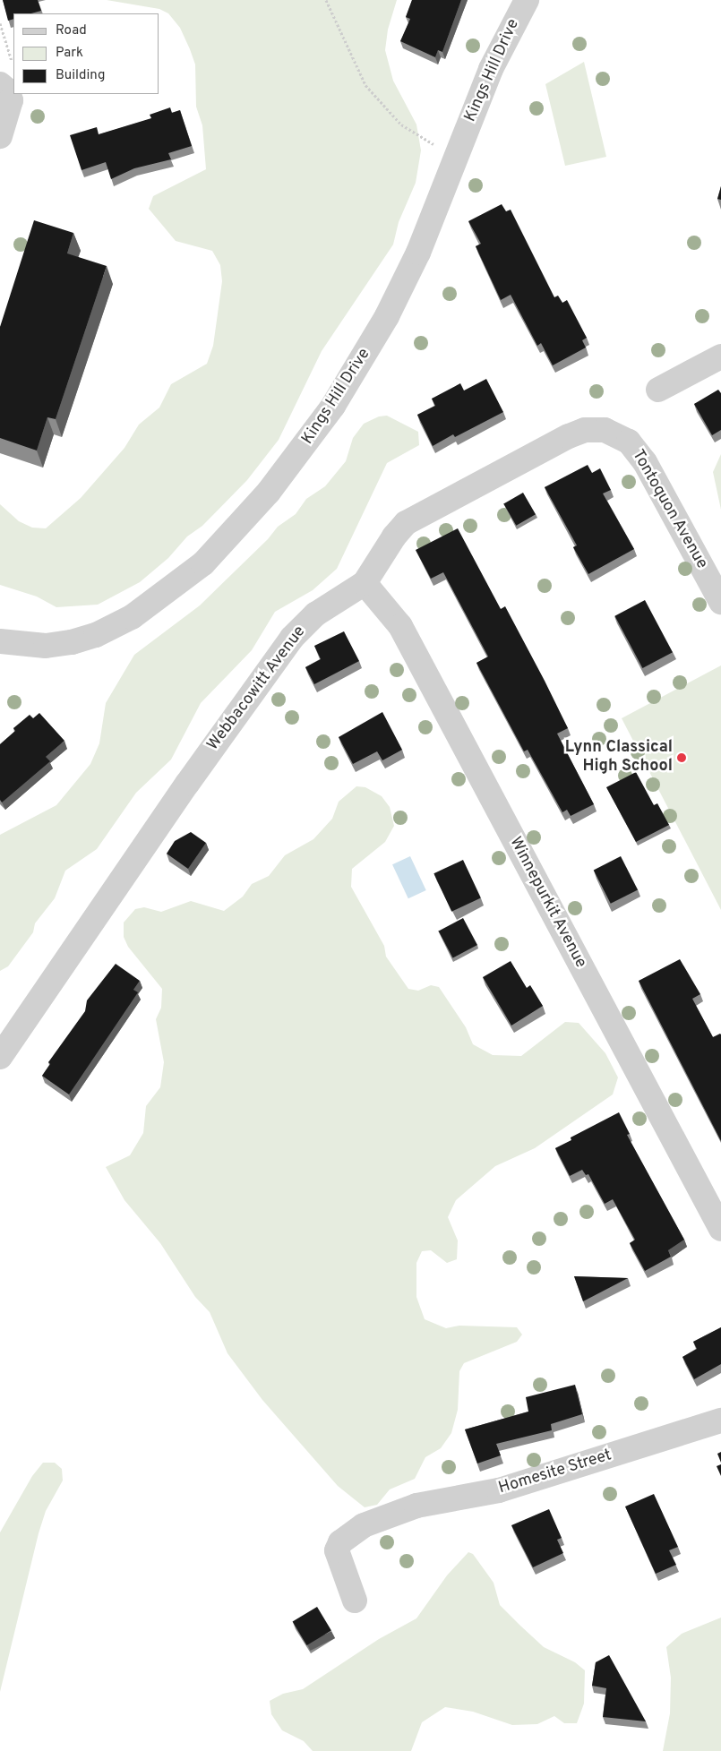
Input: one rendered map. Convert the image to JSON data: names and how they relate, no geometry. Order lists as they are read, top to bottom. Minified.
{"streets":{"street":["Kings Hill Drive","Tontoquon Avenue","Webbacowitt Avenue","Winnepurkit Avenue","Homesite Street"]},"crossings":[["Tontoquon Avenue","Webbacowitt Avenue"],["Webbacowitt Avenue","Winnepurkit Avenue"]],"places":["Lynn Classical High School"],"legend":["Road","Park","Building"]}
